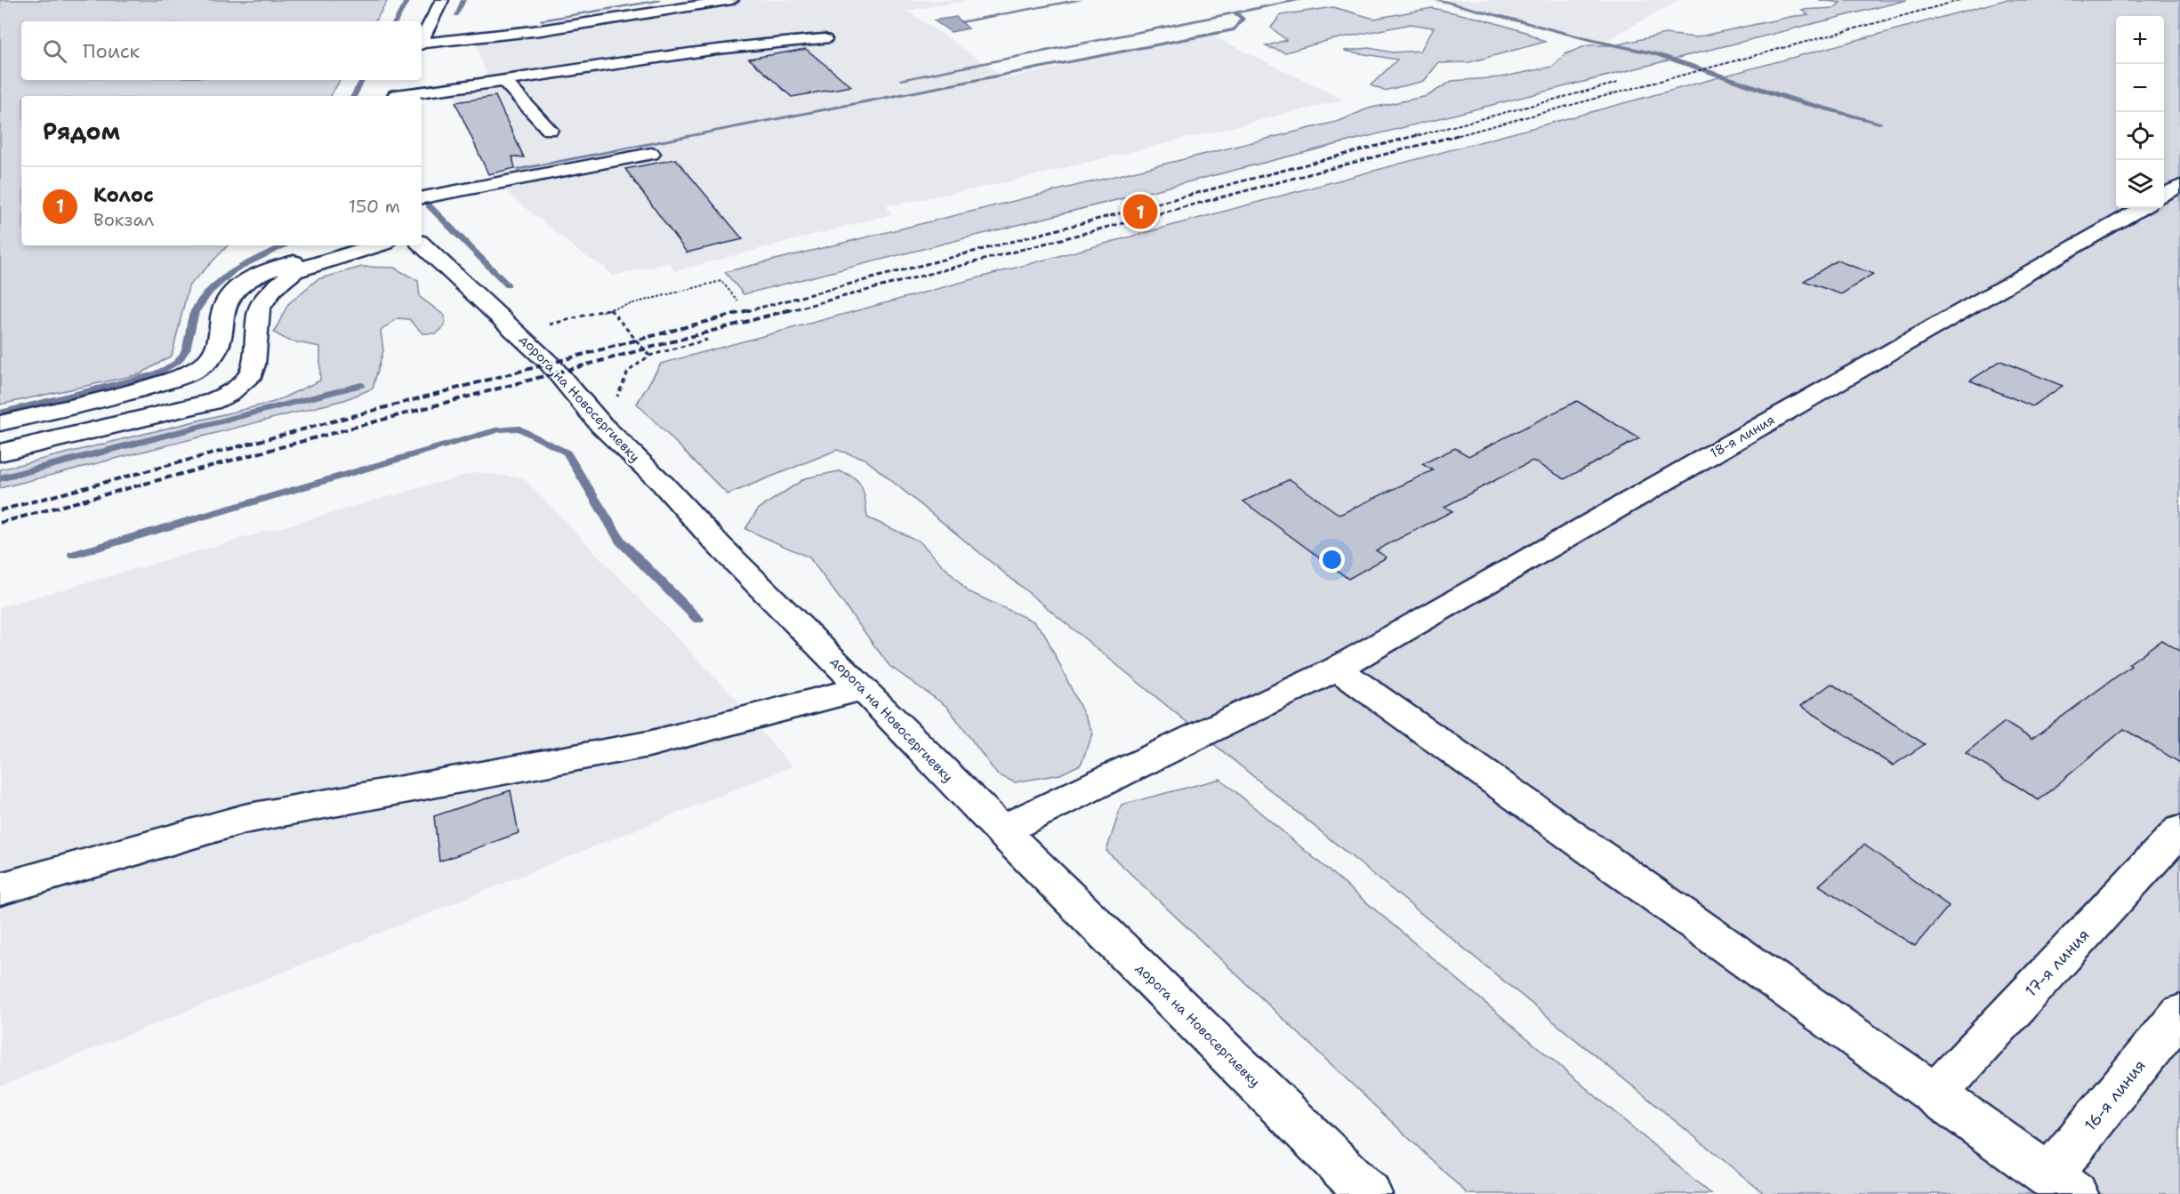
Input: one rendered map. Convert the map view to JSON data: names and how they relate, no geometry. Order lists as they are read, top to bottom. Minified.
{"streets":{"street":["дорога на Новосергиевку","18-я линия","17-я линия","16-я линия"]},"crossings":[["дорога на Новосергиевку","18-я линия"]],"page":{"map_buttons":["+","−"],"search":"Поиск","heading":"Рядом","list":[{"mark":"1","name":"Колос","note":"Вокзал","value":"150 m"}],"pins":"1"}}
